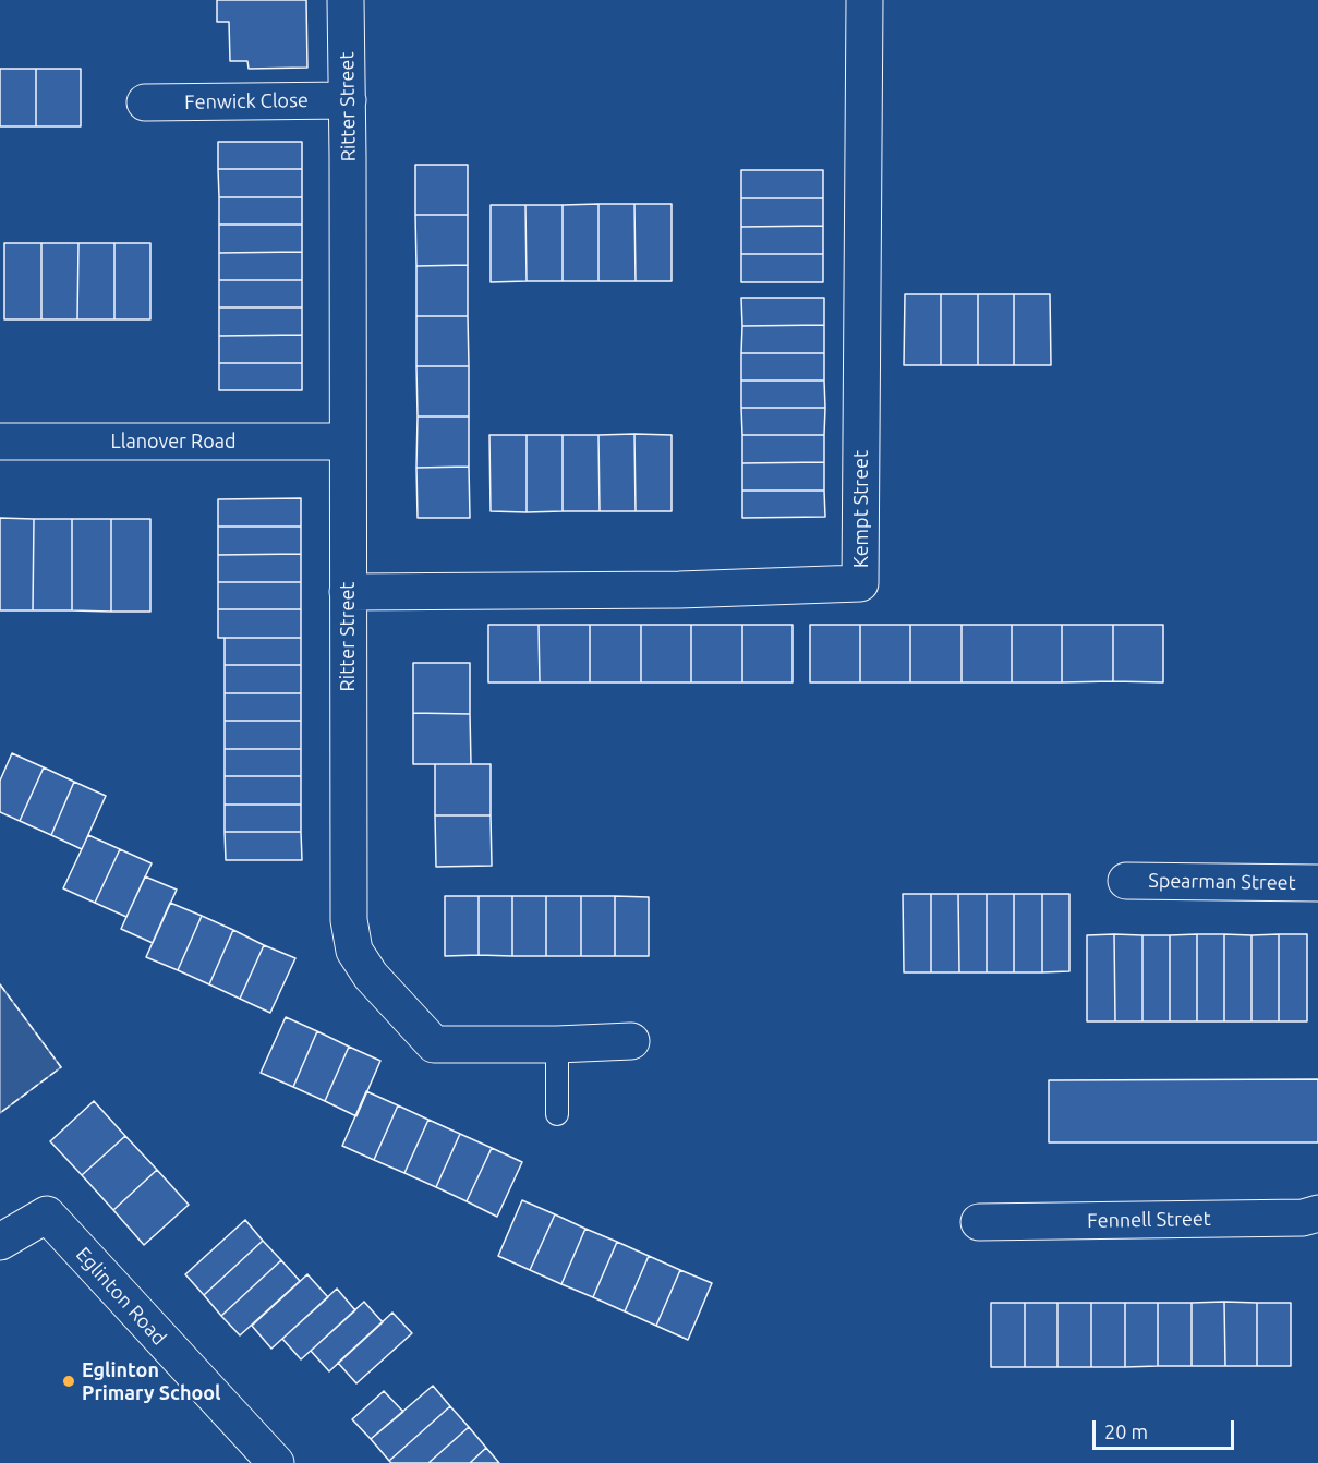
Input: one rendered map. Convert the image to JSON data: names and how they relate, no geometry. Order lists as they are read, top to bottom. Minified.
{"streets":{"street":["Fenwick Close","Ritter Street","Llanover Road","Kempt Street","Spearman Street","Fennell Street","Eglinton Road"]},"crossings":[["Fenwick Close","Ritter Street"],["Ritter Street","Llanover Road"],["Ritter Street","Kempt Street"]],"places":["Eglinton Primary School"],"scale_bar":"20 m"}
